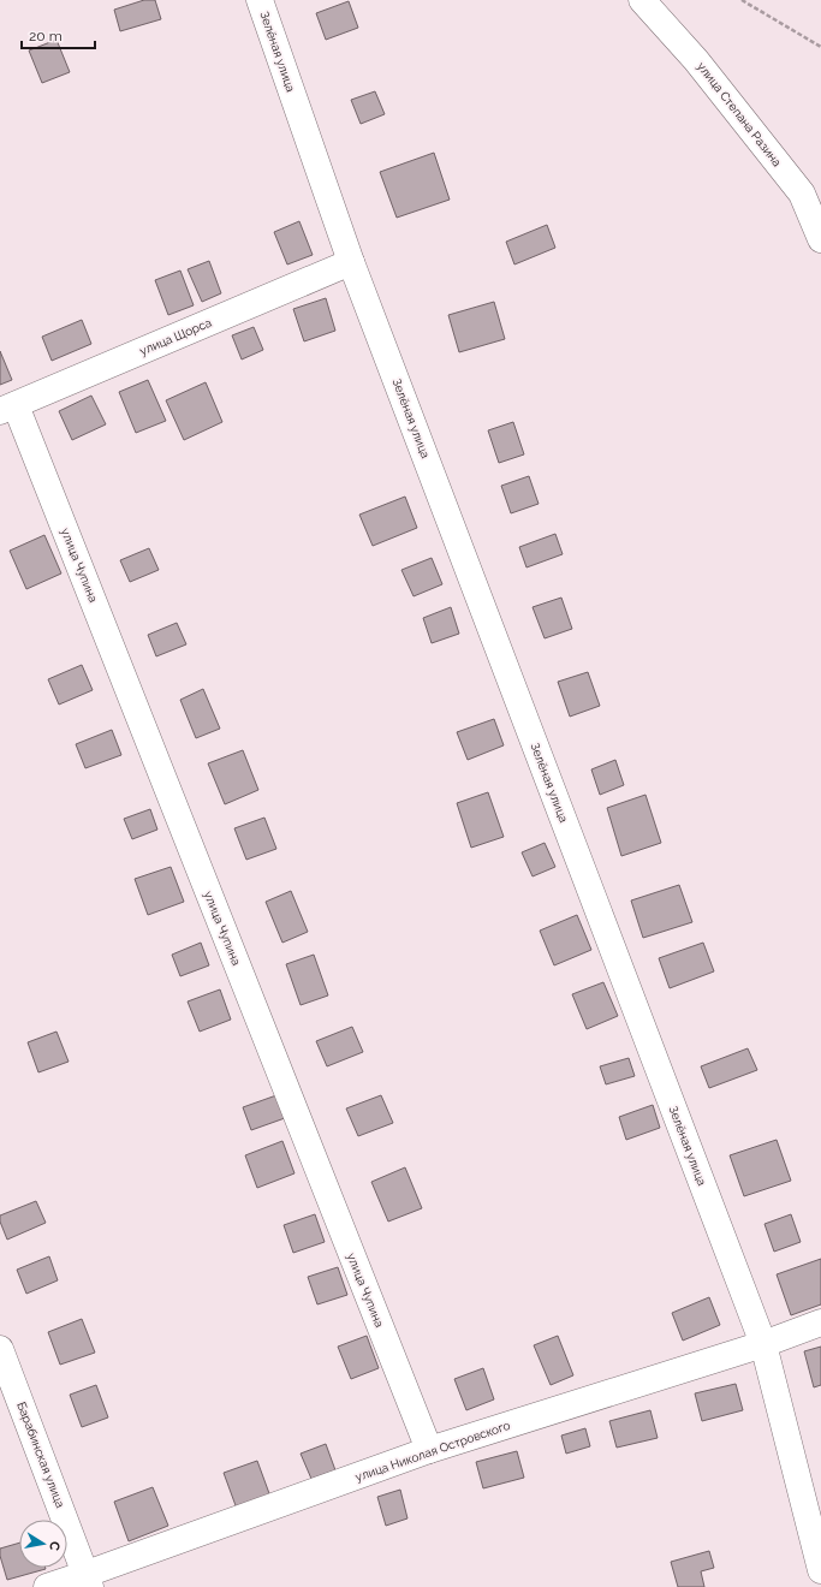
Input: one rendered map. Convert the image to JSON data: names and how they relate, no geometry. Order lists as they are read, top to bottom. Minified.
{"streets":{"street":["Зелёная улица","улица Степана Разина","улица Щорса","улица Чупина","улица Николая Островского","Барабинская улица"]},"crossings":[["Зелёная улица","улица Щорса"],["Зелёная улица","улица Николая Островского"],["улица Щорса","улица Чупина"],["улица Чупина","улица Николая Островского"],["улица Николая Островского","Барабинская улица"]],"scale_bar":"20 m","north":"right"}
